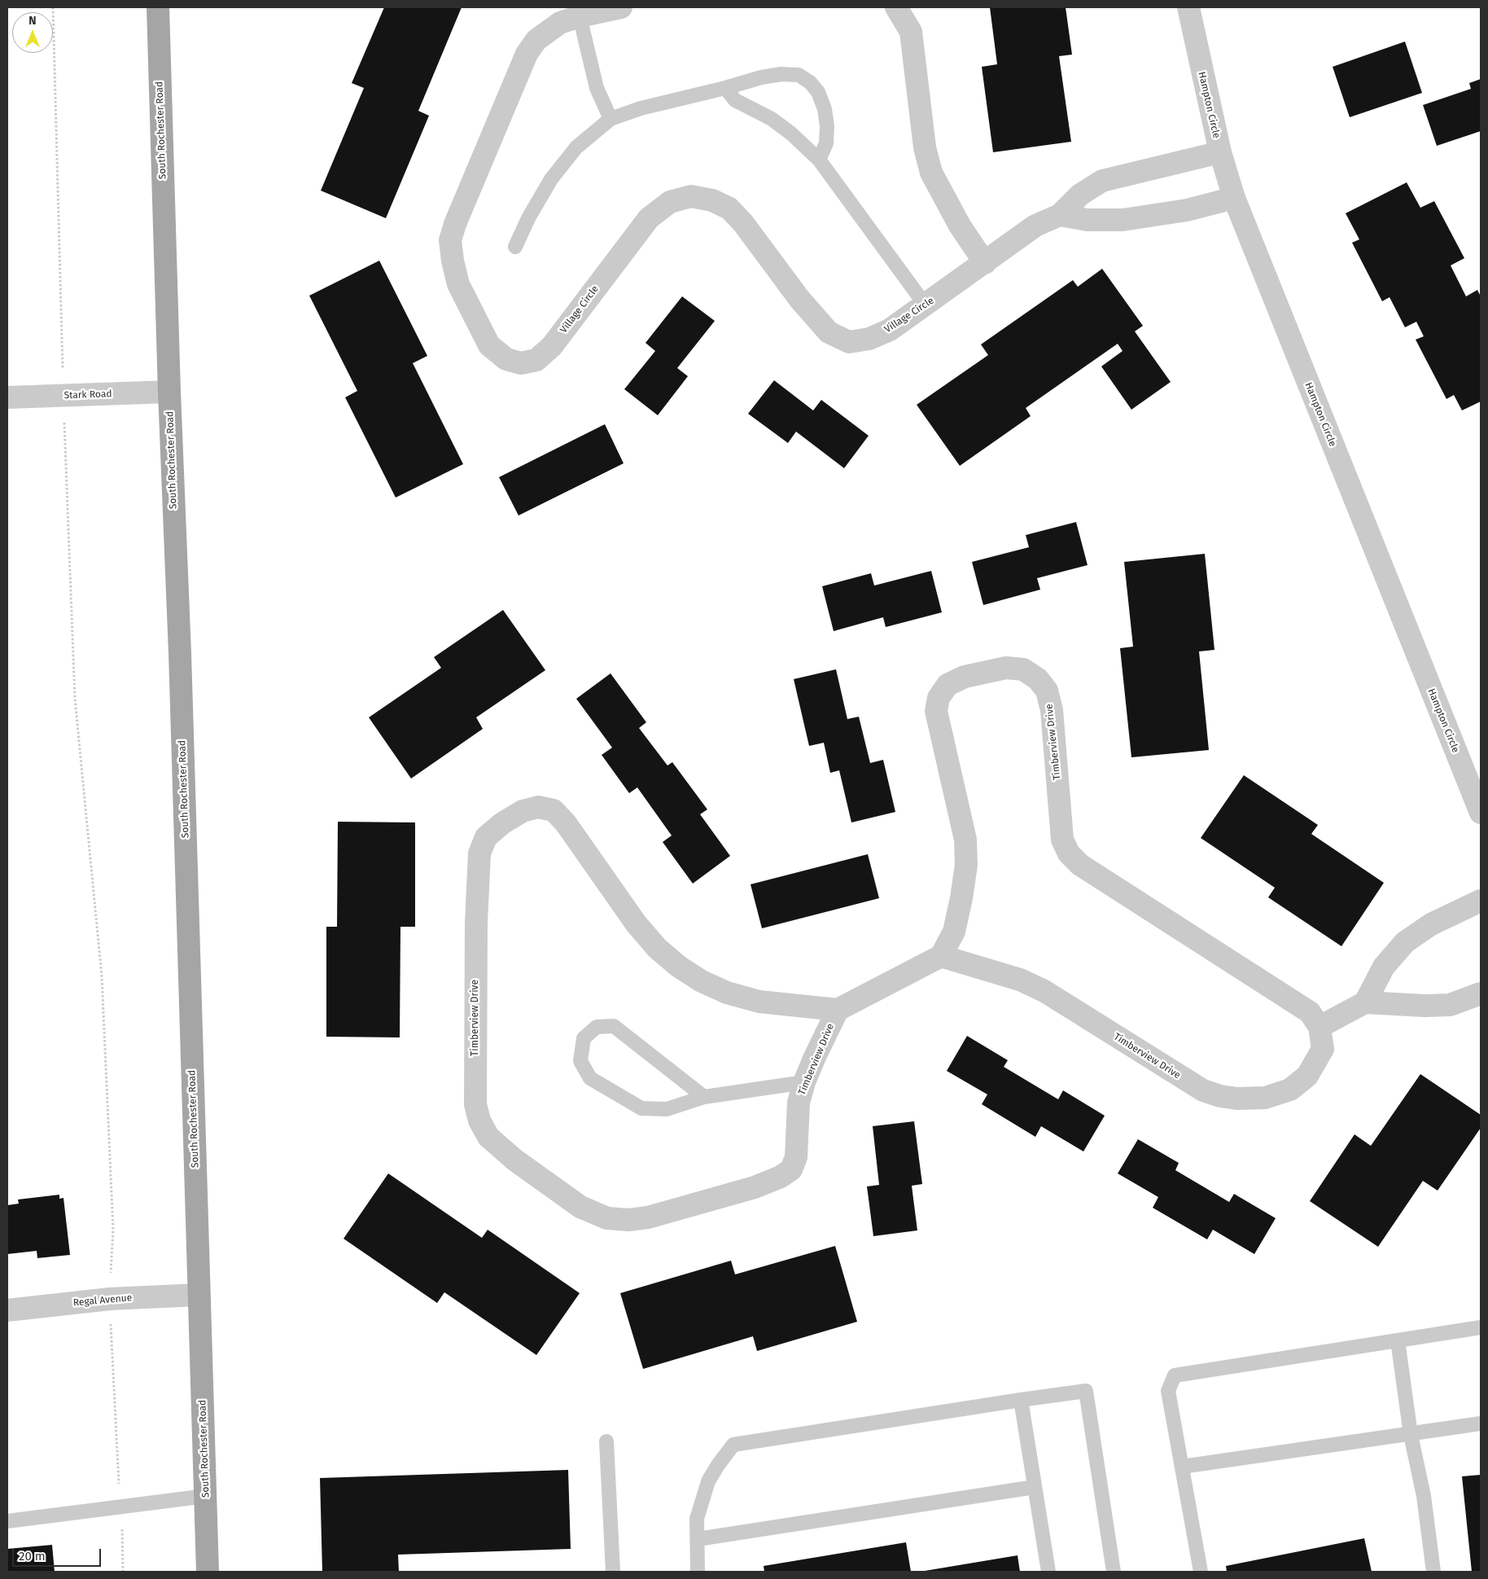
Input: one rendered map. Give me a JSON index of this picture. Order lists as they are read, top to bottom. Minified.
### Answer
{"streets":{"main road":["South Rochester Road"],"street":["Hampton Circle","Village Circle","Stark Road","Timberview Drive","Regal Avenue"]},"crossings":[["Hampton Circle","Village Circle"],["South Rochester Road","Stark Road"],["South Rochester Road","Regal Avenue"]],"scale_bar":"20 m","north":"top"}
